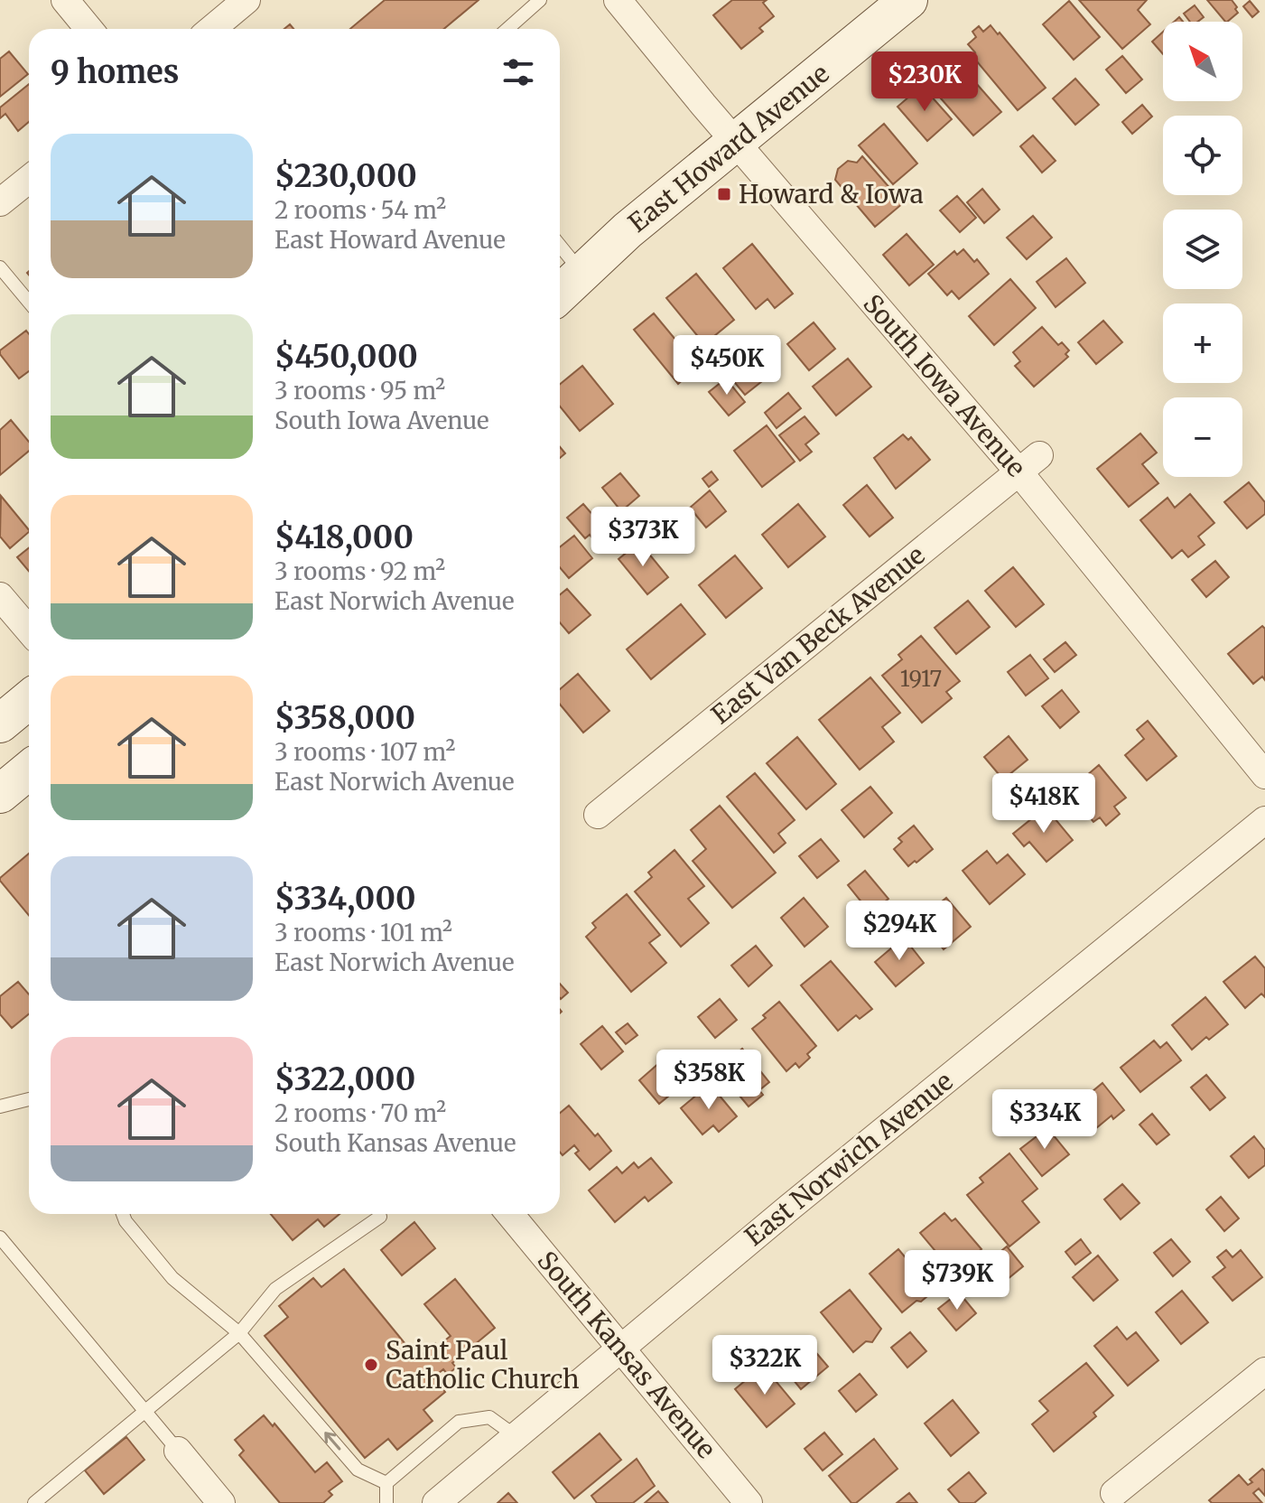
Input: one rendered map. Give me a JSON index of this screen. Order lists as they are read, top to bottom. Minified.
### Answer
{"streets":{"main road":["East Howard Avenue"],"street":["South Iowa Avenue","East Van Beck Avenue","East Norwich Avenue","South Kansas Avenue"]},"crossings":[["East Howard Avenue","South Iowa Avenue"],["South Iowa Avenue","East Van Beck Avenue"],["East Norwich Avenue","South Kansas Avenue"]],"places":{"transit":["Howard & Iowa"],"other":["Saint Paul Catholic Church"]},"house_numbers":["1917"],"north":"top left","page":{"map_buttons":["+","−"],"heading":"9 homes","price":["$230K","$450K","$373K","$418K","$294K","$358K","$334K","$739K","$322K"],"list":[{"name":"$230,000","note":"2 rooms · 54 m² · East Howard Avenue"},{"name":"$450,000","note":"3 rooms · 95 m² · South Iowa Avenue"},{"name":"$418,000","note":"3 rooms · 92 m² · East Norwich Avenue"},{"name":"$358,000","note":"3 rooms · 107 m² · East Norwich Avenue"},{"name":"$334,000","note":"3 rooms · 101 m² · East Norwich Avenue"},{"name":"$322,000","note":"2 rooms · 70 m² · South Kansas Avenue"}]}}
